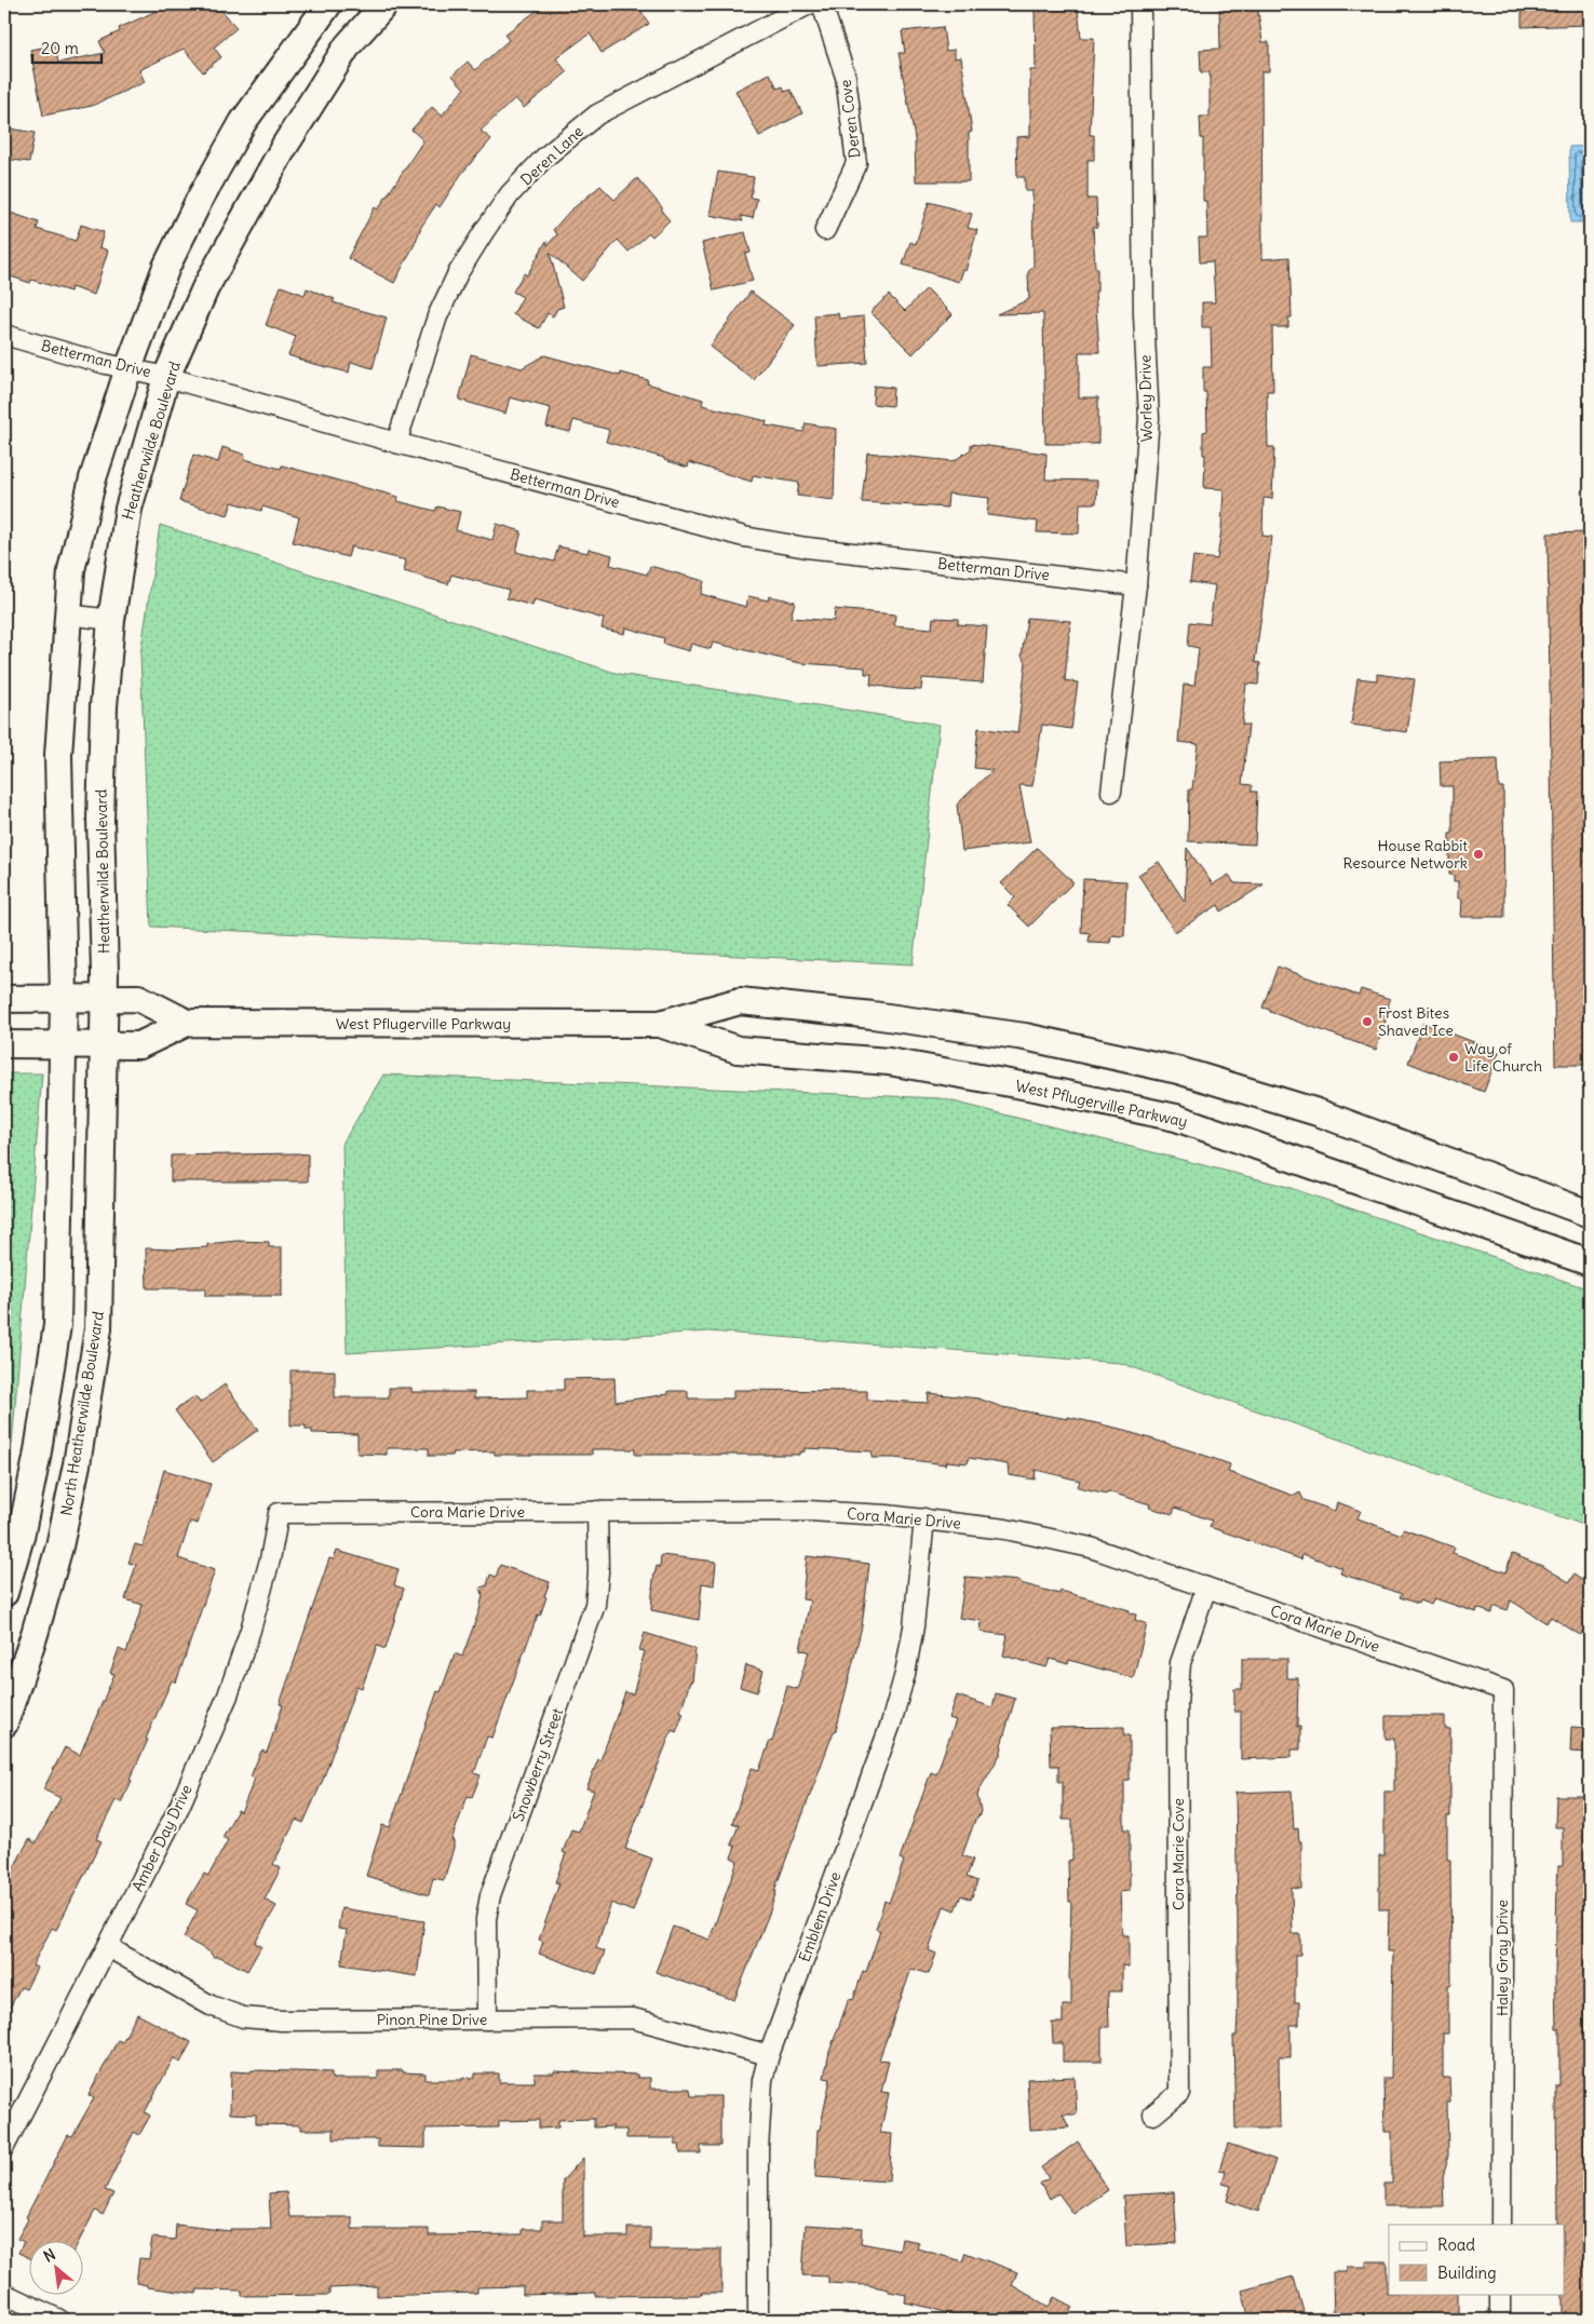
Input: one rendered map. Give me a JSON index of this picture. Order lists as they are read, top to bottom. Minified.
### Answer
{"streets":{"main road":["Heatherwilde Boulevard","West Pflugerville Parkway","North Heatherwilde Boulevard"],"street":["Deren Cove","Deren Lane","Betterman Drive","Worley Drive","Cora Marie Drive","Snowberry Street","Amber Day Drive","Cora Marie Cove","Emblem Drive","Haley Gray Drive","Pinon Pine Drive"]},"crossings":[["Deren Lane","Betterman Drive"],["Betterman Drive","Worley Drive"],["Betterman Drive","Heatherwilde Boulevard"],["Heatherwilde Boulevard","West Pflugerville Parkway"],["Heatherwilde Boulevard","North Heatherwilde Boulevard"],["West Pflugerville Parkway","North Heatherwilde Boulevard"],["Cora Marie Drive","Snowberry Street"],["Cora Marie Drive","Amber Day Drive"],["Cora Marie Drive","Cora Marie Cove"],["Cora Marie Drive","Emblem Drive"],["Cora Marie Drive","Haley Gray Drive"],["Snowberry Street","Pinon Pine Drive"],["Amber Day Drive","Pinon Pine Drive"],["Emblem Drive","Pinon Pine Drive"]],"places":["House Rabbit Resource Network","Frost Bites Shaved Ice","Way of Life Church"],"legend":["Road","Building"],"scale_bar":"20 m","north":"top left"}
